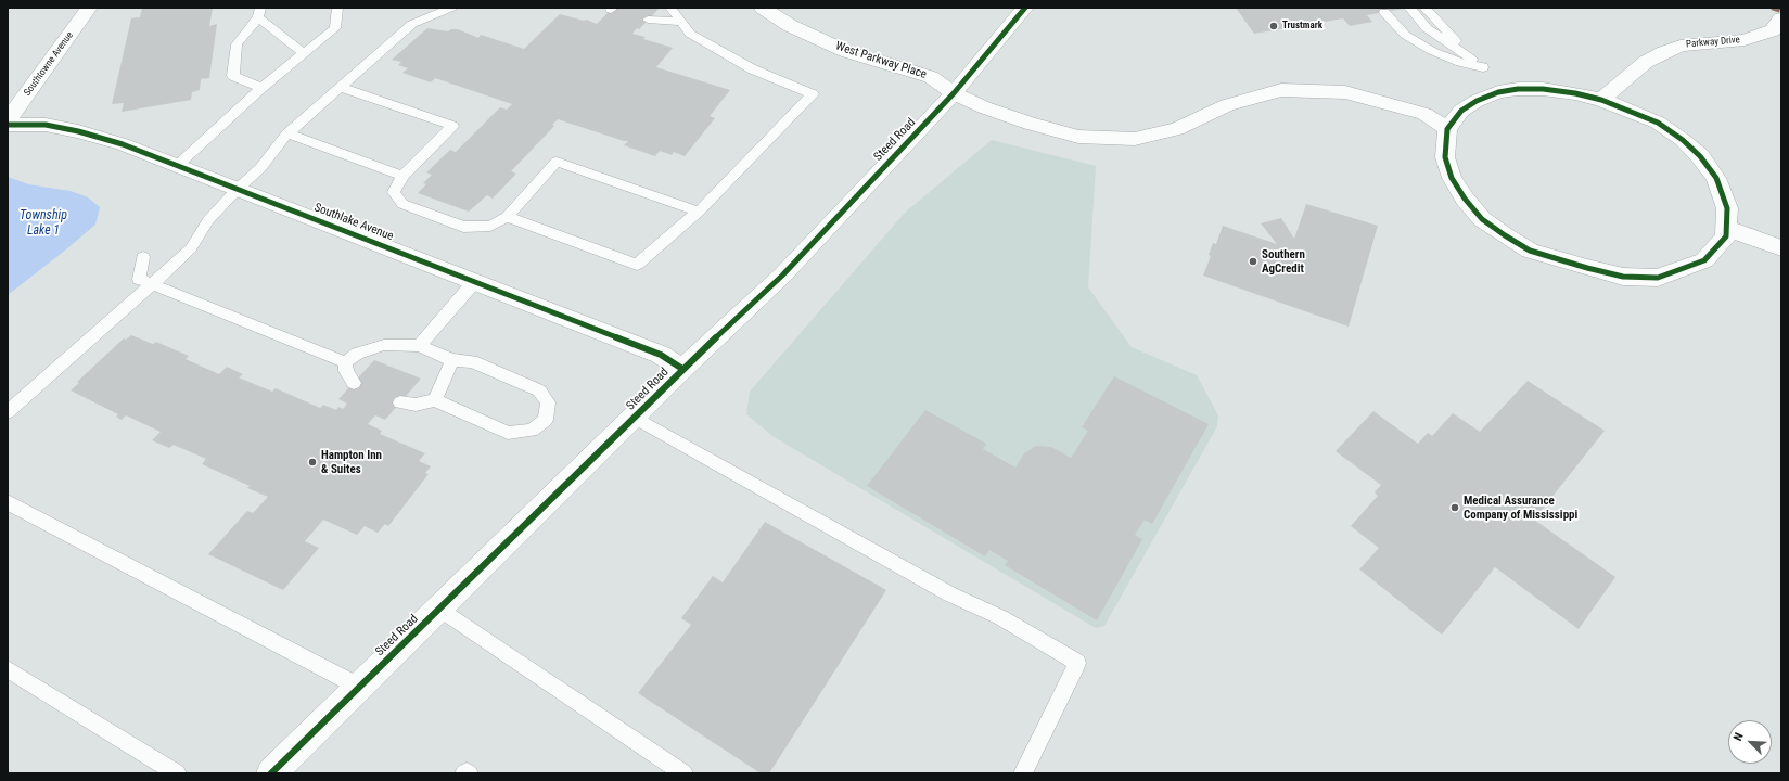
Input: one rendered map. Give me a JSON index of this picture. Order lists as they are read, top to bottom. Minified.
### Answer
{"streets":{"street":["Parkway Drive","West Parkway Place","Southtowne Avenue","Steed Road","Southlake Avenue"]},"crossings":[["West Parkway Place","Steed Road"],["Steed Road","Southlake Avenue"]],"water":["Township Lake 1"],"places":["Trustmark","Southern AgCredit","Hampton Inn & Suites","Medical Assurance Company of Mississippi"],"north":"top left"}
